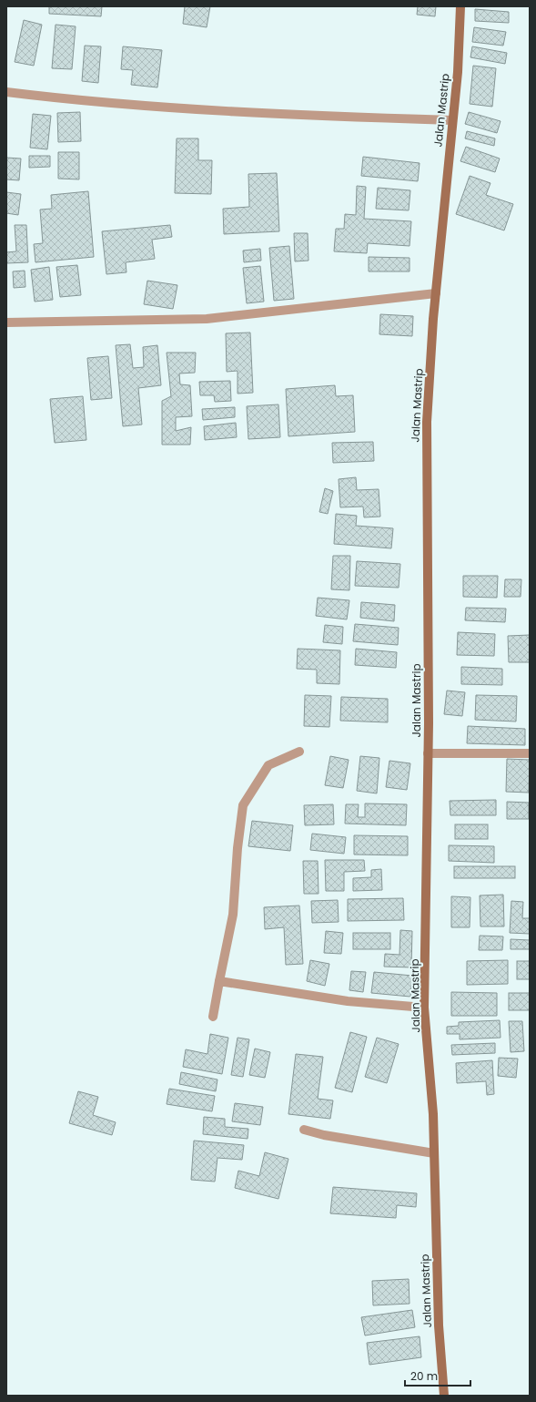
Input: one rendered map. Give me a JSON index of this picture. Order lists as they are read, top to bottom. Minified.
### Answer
{"streets":{"main road":["Jalan Mastrip"]},"scale_bar":"20 m"}
